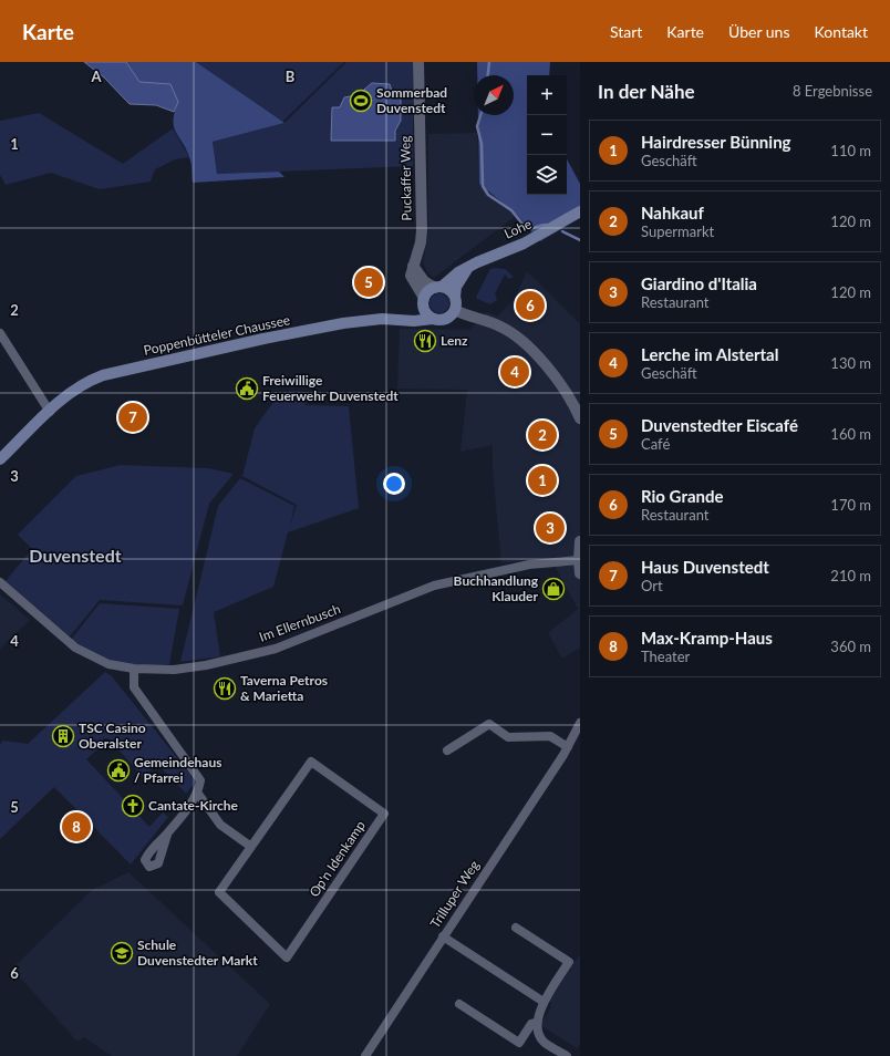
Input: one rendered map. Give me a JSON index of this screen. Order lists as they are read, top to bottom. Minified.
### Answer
{"streets":{"main road":["Lohe","Poppenbütteler Chaussee"],"street":["Puckaffer Weg","Im Ellernbusch","Op'n Idenkamp","Trilluper Weg"]},"crossings":[["Puckaffer Weg","Lohe"],["Puckaffer Weg","Poppenbütteler Chaussee"],["Lohe","Poppenbütteler Chaussee"]],"districts":["Duvenstedt"],"places":{"sports":["Sommerbad Duvenstedt"],"restaurant":["Lenz","Taverna Petros & Marietta"],"public building":["Freiwillige Feuerwehr Duvenstedt","Gemeindehaus / Pfarrei"],"shop":["Buchhandlung Klauder"],"building":["TSC Casino Oberalster"],"church":["Cantate-Kirche"],"school or university":["Schule Duvenstedter Markt"]},"north":"top right","page":{"header":"Karte","nav":["Start","Karte","Über uns","Kontakt"],"heading":["In der Nähe","8 Ergebnisse"],"map_buttons":["+","−"],"list":[{"mark":"1","name":"Hairdresser Bünning","note":"Geschäft","value":"110 m"},{"mark":"2","name":"Nahkauf","note":"Supermarkt","value":"120 m"},{"mark":"3","name":"Giardino d'Italia","note":"Restaurant","value":"120 m"},{"mark":"4","name":"Lerche im Alstertal","note":"Geschäft","value":"130 m"},{"mark":"5","name":"Duvenstedter Eiscafé","note":"Café","value":"160 m"},{"mark":"6","name":"Rio Grande","note":"Restaurant","value":"170 m"},{"mark":"7","name":"Haus Duvenstedt","note":"Ort","value":"210 m"},{"mark":"8","name":"Max-Kramp-Haus","note":"Theater","value":"360 m"}],"pins":["5","6","4","7","2","1","3","8"]},"grid":{"columns":["A","B"],"rows":["1","2","3","4","5","6"]}}
